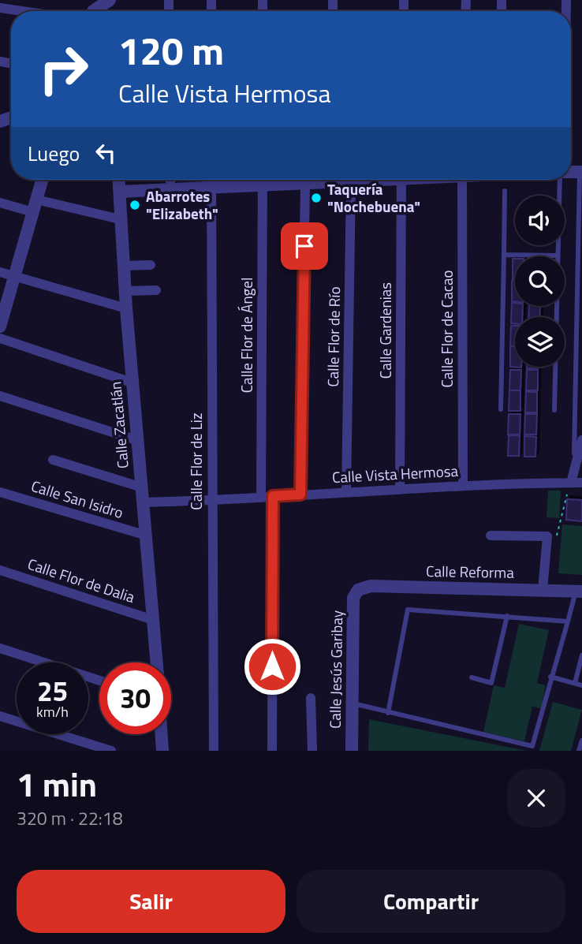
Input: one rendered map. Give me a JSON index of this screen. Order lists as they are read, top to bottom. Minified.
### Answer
{"streets":{"street":["Calle Flor de Cacao","Calle Gardenias","Calle Flor de Ángel","Calle Flor de Río","Calle Zacatlán","Calle Flor de Liz","Calle Vista Hermosa","Calle San Isidro","Calle Reforma","Calle Flor de Dalia","Calle Jesús Garibay"]},"crossings":[["Calle Flor de Cacao","Calle Vista Hermosa"],["Calle Gardenias","Calle Vista Hermosa"],["Calle Flor de Ángel","Calle Vista Hermosa"],["Calle Flor de Río","Calle Vista Hermosa"],["Calle Zacatlán","Calle Vista Hermosa"],["Calle Zacatlán","Calle San Isidro"],["Calle Zacatlán","Calle Flor de Dalia"],["Calle Flor de Liz","Calle Vista Hermosa"],["Calle Reforma","Calle Jesús Garibay"]],"places":["Taquería \"Nochebuena\"","Abarrotes \"Elizabeth\""],"page":{"turn":["120 m","Calle Vista Hermosa"],"then":"Luego","speed":"25 km/h","limit":"30","heading":["1 min","320 m · 22:18"],"buttons":["Salir","Compartir"]}}
